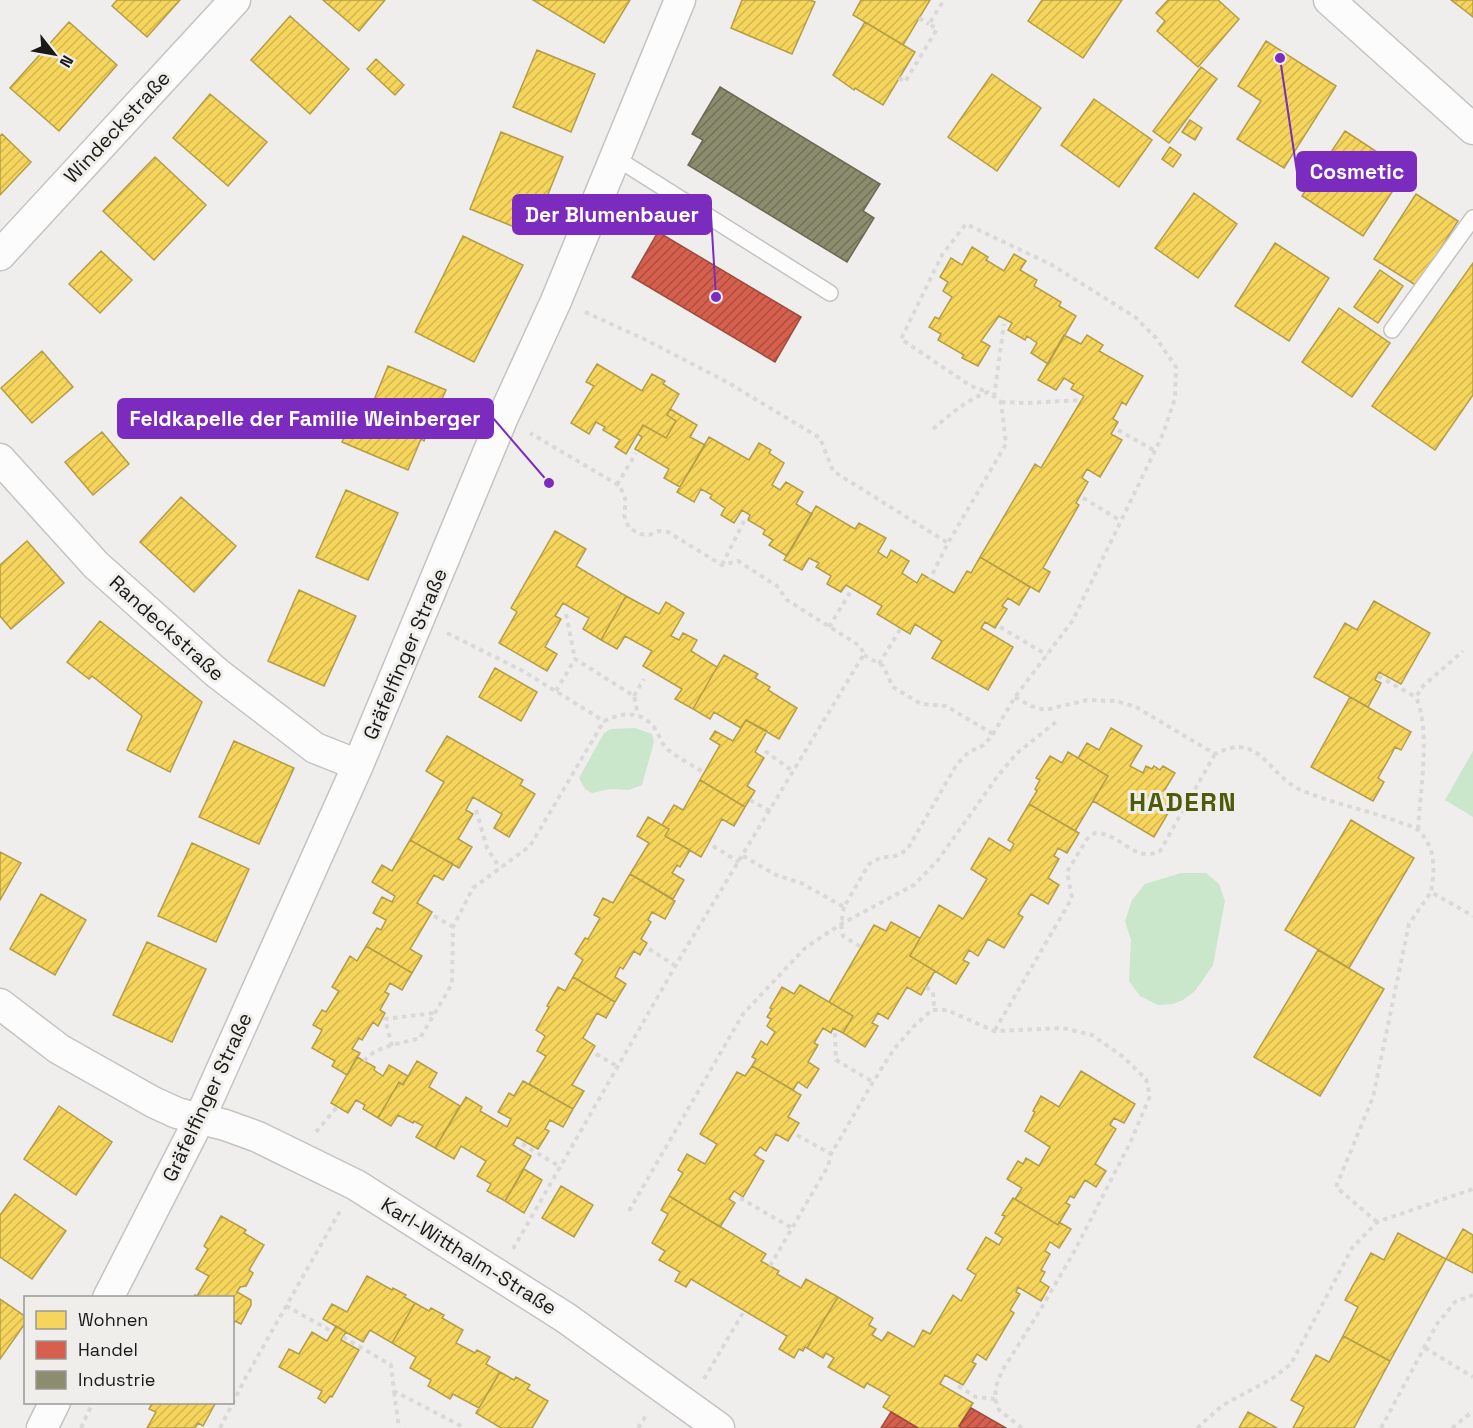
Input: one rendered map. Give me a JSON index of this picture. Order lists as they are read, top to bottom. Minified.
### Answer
{"streets":{"street":["Windeckstraße","Randeckstraße","Gräfelfinger Straße","Karl-Witthalm-Straße"]},"crossings":[["Randeckstraße","Gräfelfinger Straße"],["Gräfelfinger Straße","Karl-Witthalm-Straße"]],"districts":["HADERN"],"places":["Cosmetic","Der Blumenbauer","Feldkapelle der Familie Weinberger"],"legend":["Wohnen","Handel","Industrie"],"north":"bottom right"}
